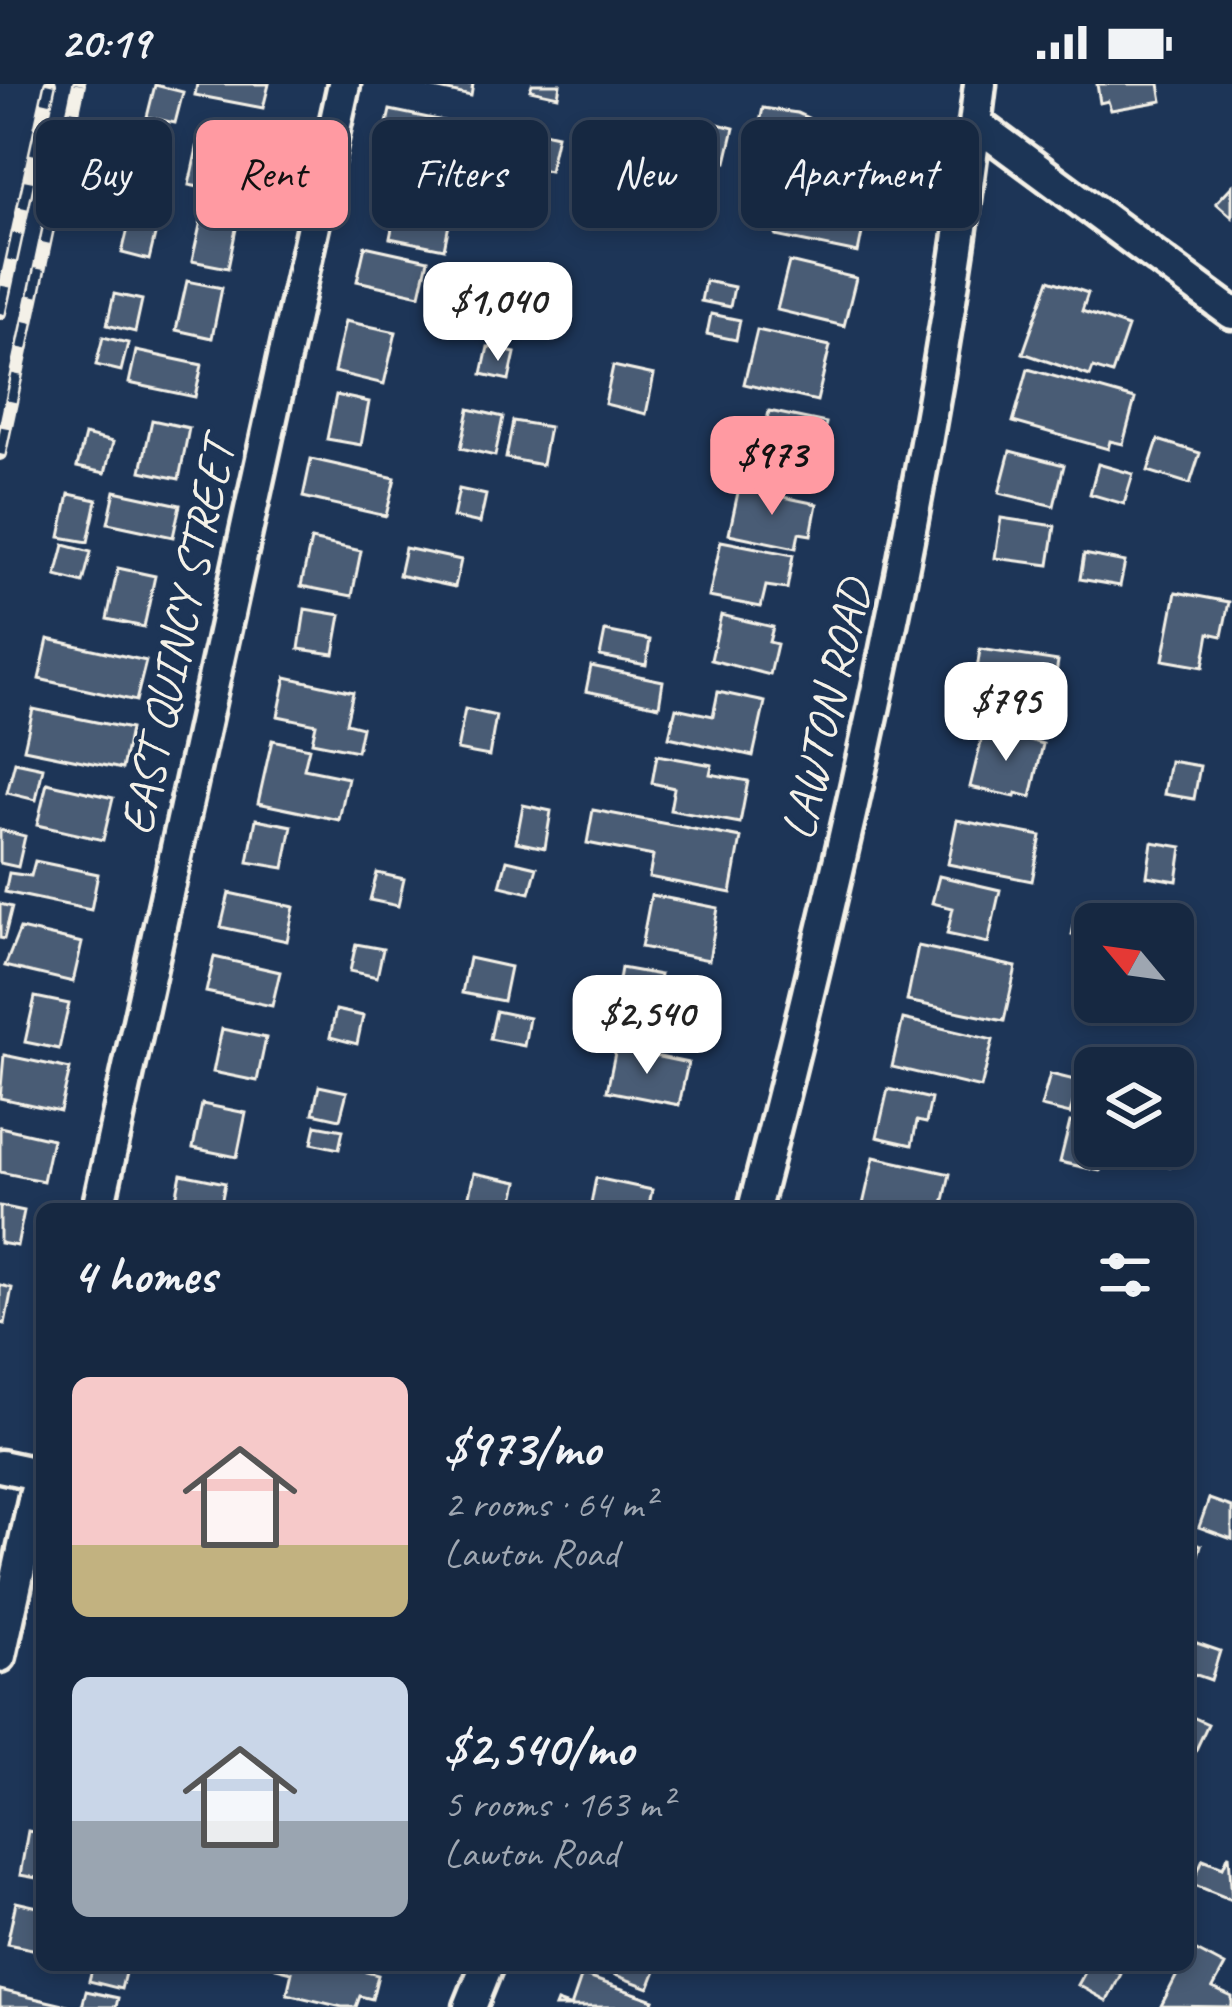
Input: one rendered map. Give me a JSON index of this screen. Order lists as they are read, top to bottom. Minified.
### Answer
{"streets":{"street":["EAST QUINCY STREET","LAWTON ROAD"]},"north":"top left","page":{"status":"20:19","chip":["Buy","Rent","Filters","New","Apartment"],"price":["$1,040","$973","$795","$2,540"],"heading":"4 homes","list":[{"name":"$973/mo","note":"2 rooms · 64 m² · Lawton Road"},{"name":"$2,540/mo","note":"5 rooms · 163 m² · Lawton Road"}]}}
